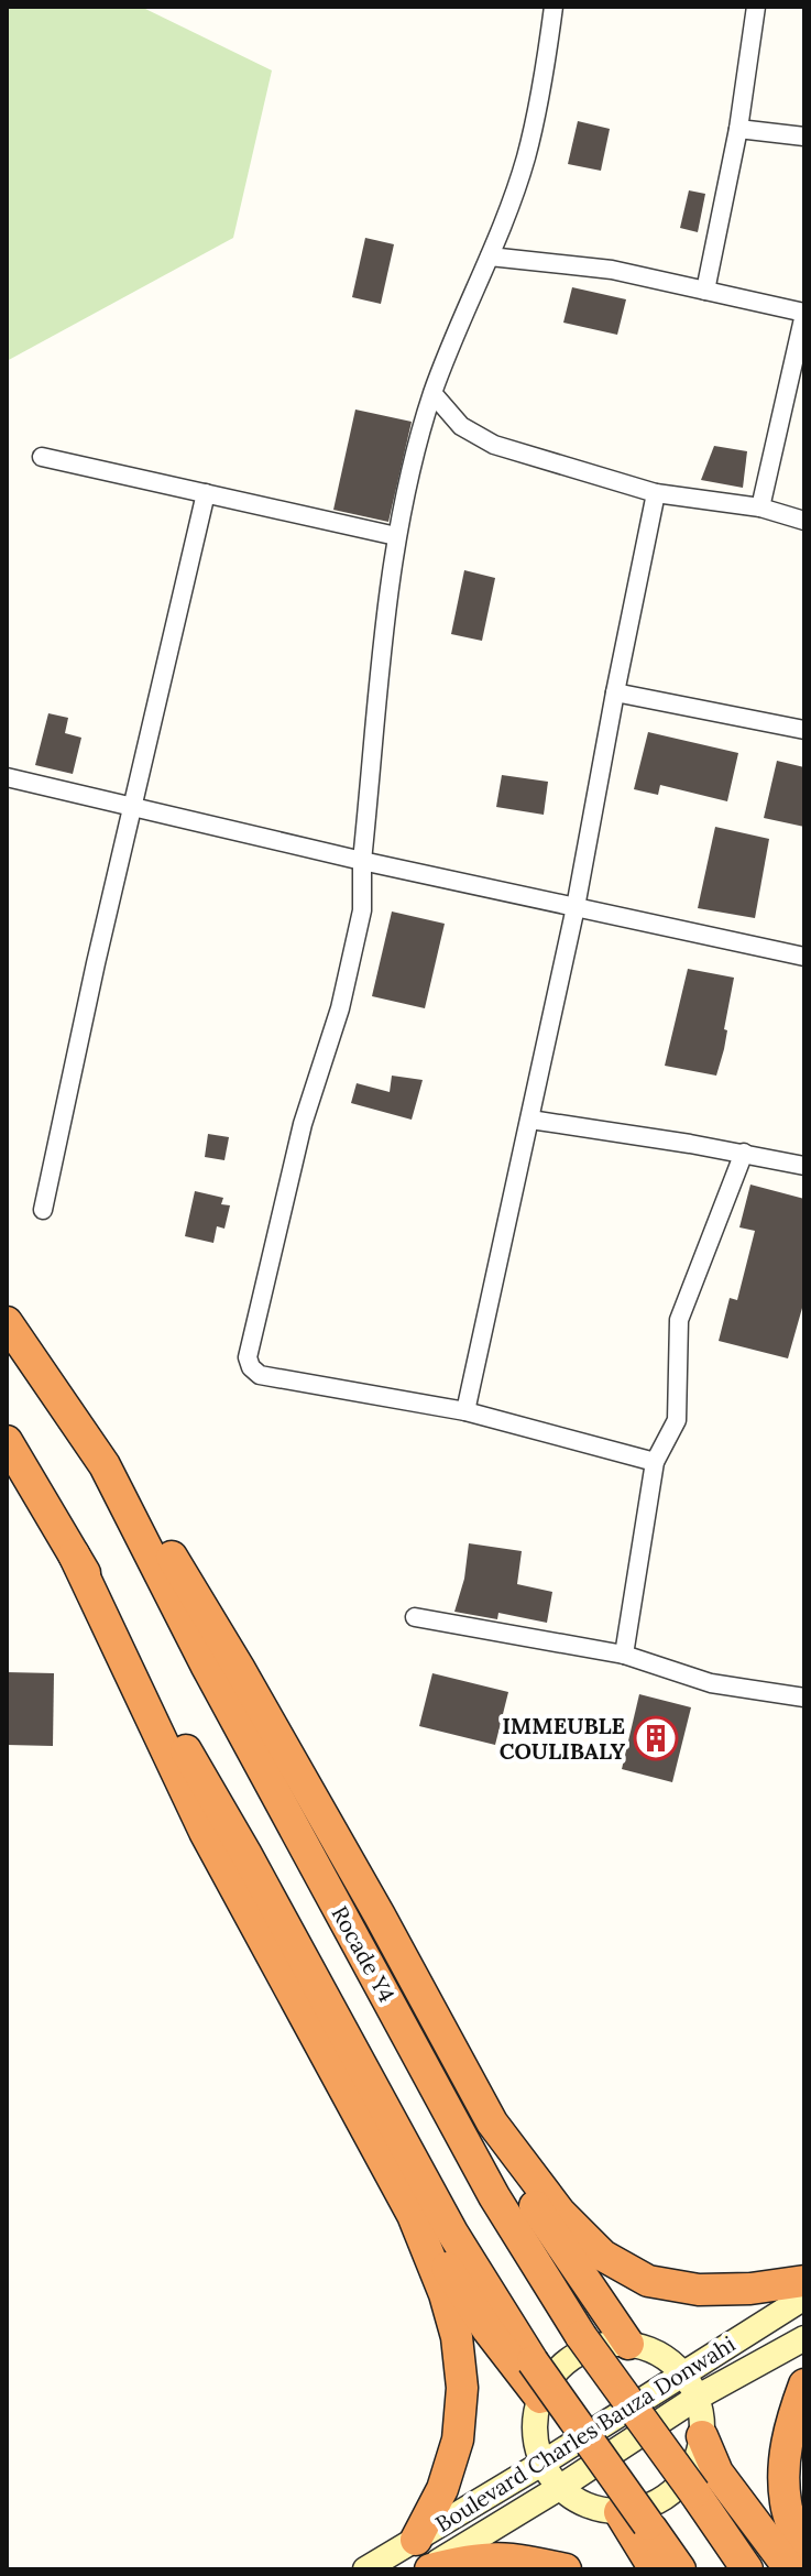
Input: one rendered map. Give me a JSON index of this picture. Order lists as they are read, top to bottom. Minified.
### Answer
{"streets":{"highway":["Rocade Y4"],"main road":["Boulevard Charles Bauza Donwahi"]},"places":{"building":["IMMEUBLE COULIBALY"]}}
